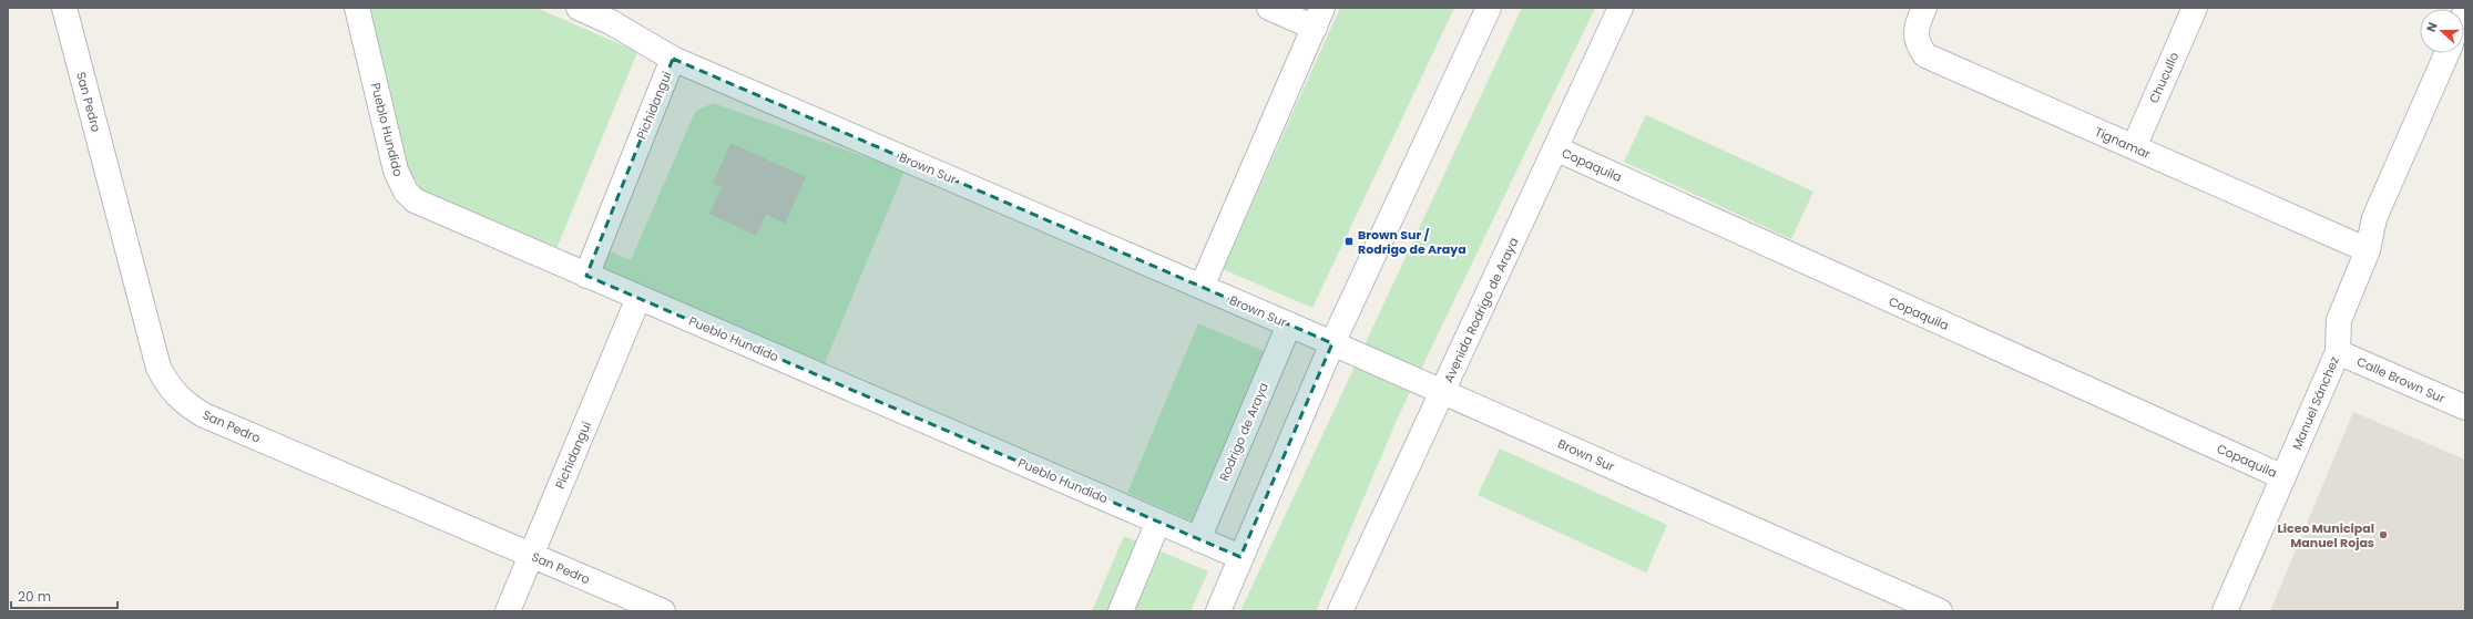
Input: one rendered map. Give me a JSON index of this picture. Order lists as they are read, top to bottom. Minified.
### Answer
{"streets":{"street":["Chucullo","San Pedro","Pichidangui","Pueblo Hundido","Tignamar","Copaquila","Brown Sur","Avenida Rodrigo de Araya","Calle Brown Sur","Manuel Sánchez","Rodrigo de Araya"]},"crossings":[["Chucullo","Tignamar"],["San Pedro","Pichidangui"],["Pichidangui","Pueblo Hundido"],["Pichidangui","Brown Sur"],["Pueblo Hundido","Rodrigo de Araya"],["Tignamar","Manuel Sánchez"],["Copaquila","Avenida Rodrigo de Araya"],["Copaquila","Manuel Sánchez"],["Brown Sur","Avenida Rodrigo de Araya"],["Brown Sur","Rodrigo de Araya"],["Calle Brown Sur","Manuel Sánchez"]],"places":{"transit":["Brown Sur / Rodrigo de Araya"],"other":["Liceo Municipal Manuel Rojas"]},"scale_bar":"20 m","north":"left"}
